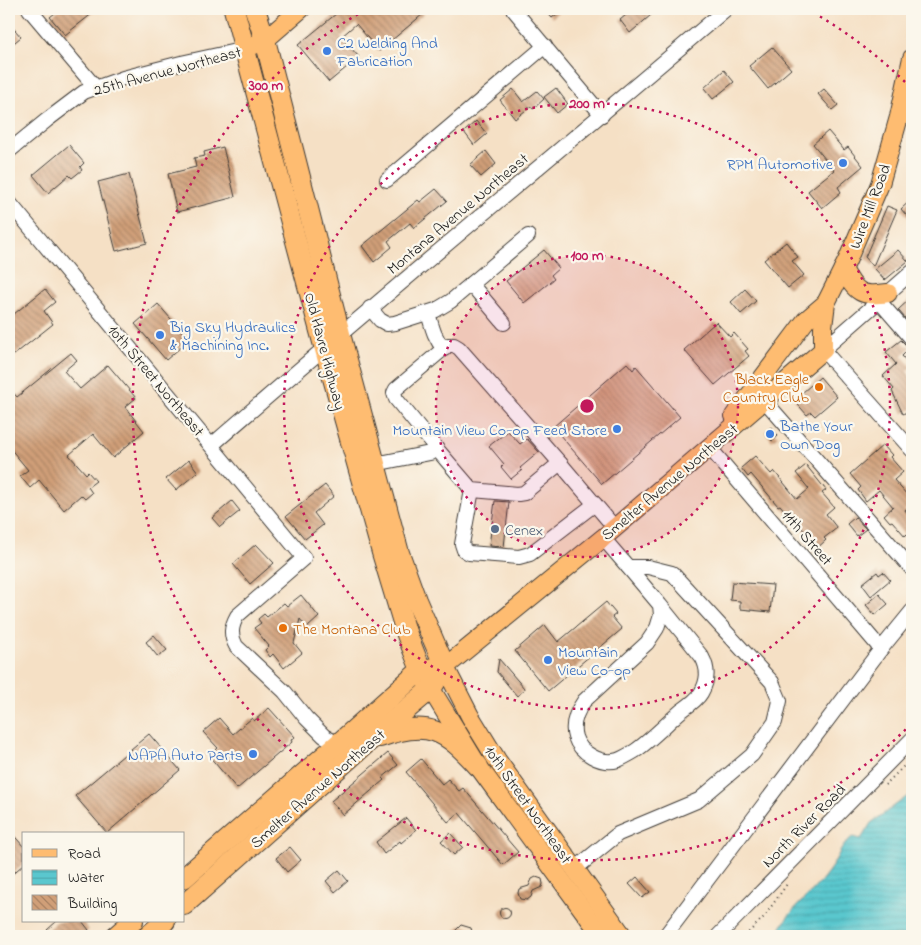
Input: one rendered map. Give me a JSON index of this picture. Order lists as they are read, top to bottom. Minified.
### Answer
{"streets":{"highway":["Old Havre Highway","Smelter Avenue Northeast"],"main road":["25th Avenue Northeast","Wire Mill Road","10th Street Northeast"],"street":["Montana Avenue Northeast","11th Street","North River Road"]},"crossings":[["25th Avenue Northeast","Old Havre Highway"],["Wire Mill Road","Smelter Avenue Northeast"],["Montana Avenue Northeast","Old Havre Highway"],["Montana Avenue Northeast","10th Street Northeast"],["Old Havre Highway","10th Street Northeast"],["Old Havre Highway","Smelter Avenue Northeast"],["10th Street Northeast","Smelter Avenue Northeast"],["Smelter Avenue Northeast","11th Street"]],"places":["C2 Welding And Fabrication","RPM Automotive","Big Sky Hydraulics & Machining Inc.","Black Eagle Country Club","Mountain View Co-op Feed Store","Bathe Your Own Dog","Cenex","The Montana Club","Mountain View Co-op","NAPA Auto Parts"],"legend":["Road","Water","Building"],"rings":["300 m","200 m","100 m"]}
